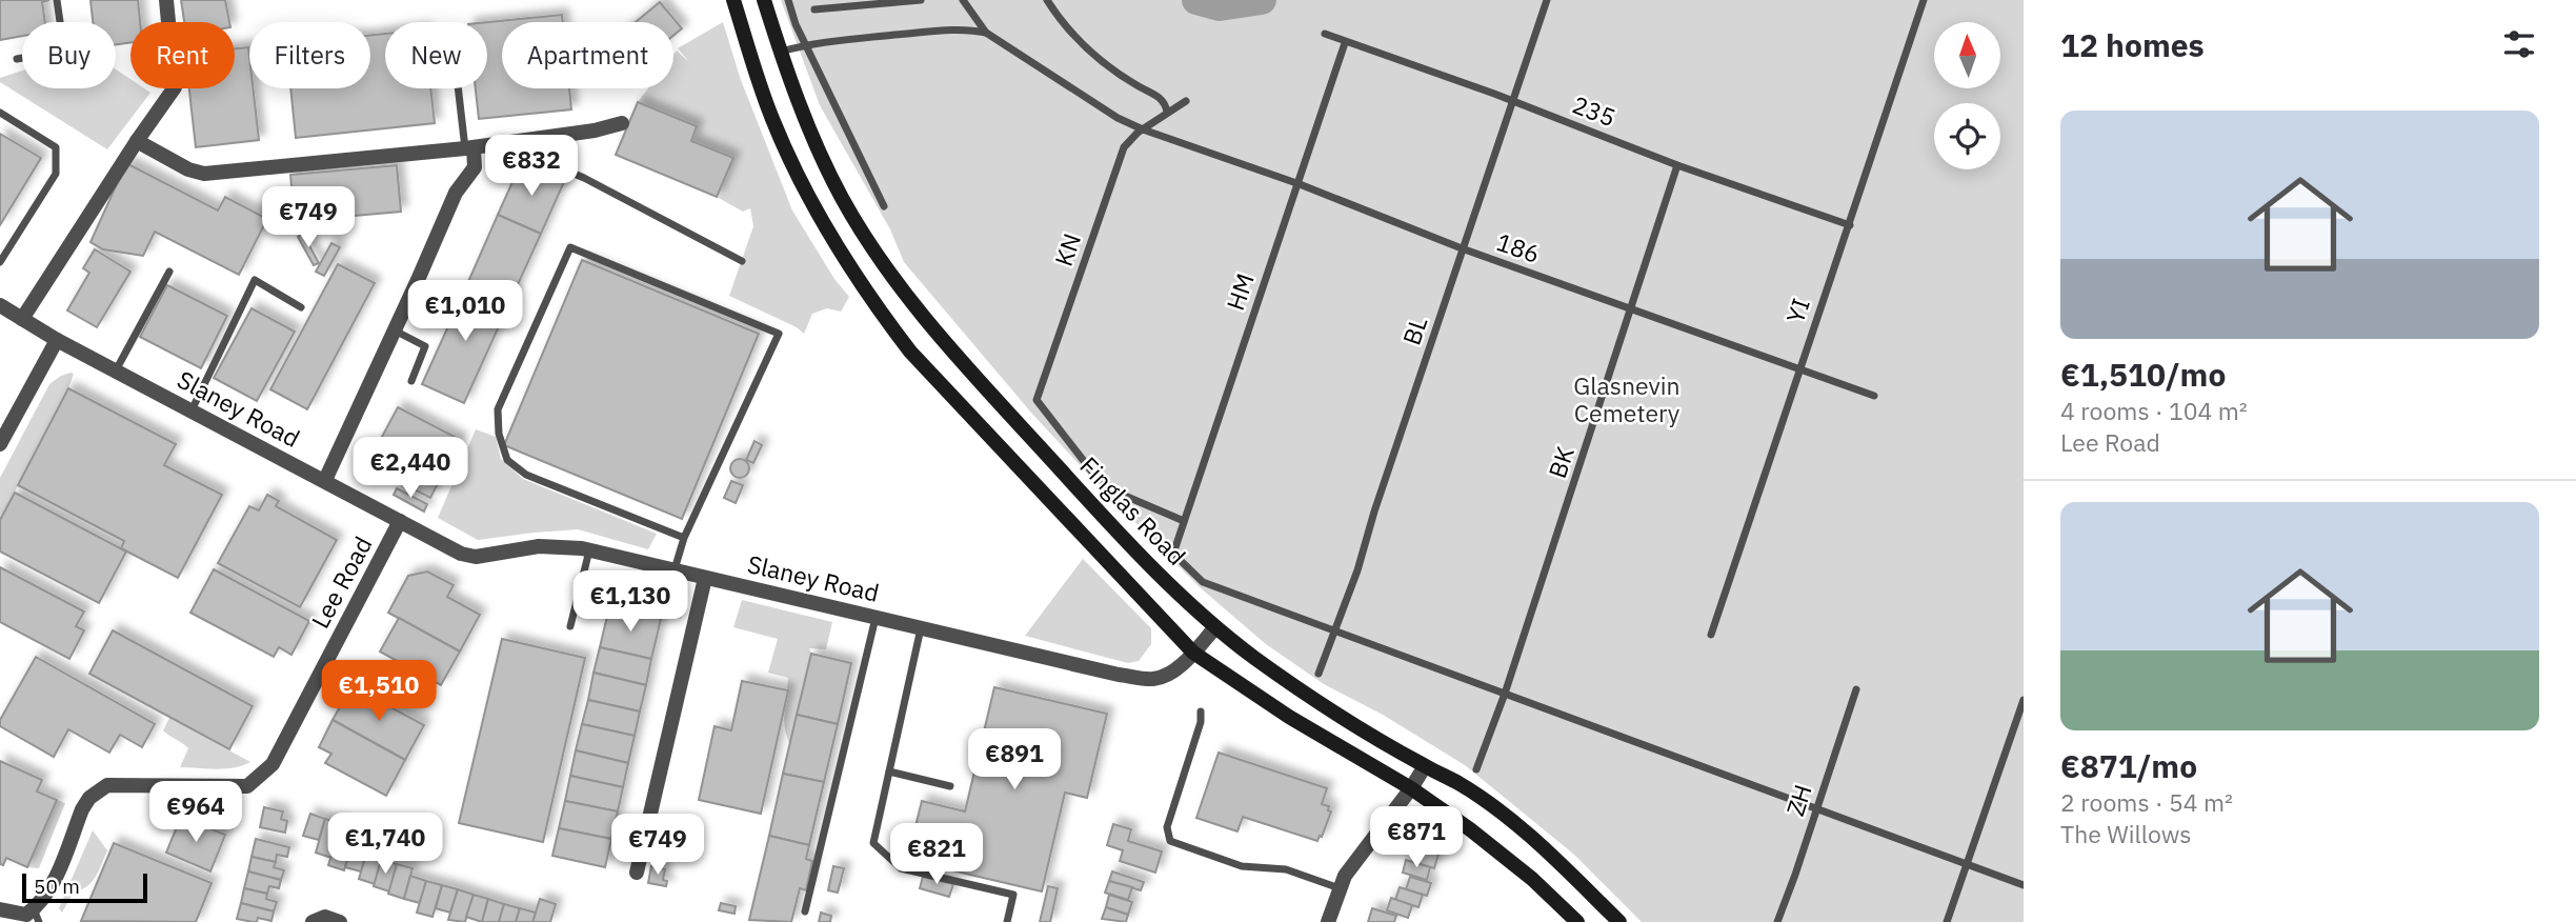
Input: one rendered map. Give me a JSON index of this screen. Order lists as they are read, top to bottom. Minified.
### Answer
{"streets":{"main road":["Finglas Road"],"street":["Slaney Road","Lee Road"],"lane":["235","186","KN","HM","YI","BL","BK","ZH"]},"crossings":[["235","HM"],["235","YI"],["235","BL"],["235","BK"],["186","KN"],["186","HM"],["186","YI"],["186","BL"],["186","BK"],["KN","HM"],["HM","BL"],["Slaney Road","Finglas Road"],["Slaney Road","Lee Road"]],"parks":["Glasnevin Cemetery"],"scale_bar":"50 m","north":"top","page":{"heading":"12 homes","chip":["Buy","Rent","Filters","New","Apartment"],"list":[{"name":"€1,510/mo","note":"4 rooms · 104 m² · Lee Road"},{"name":"€871/mo","note":"2 rooms · 54 m² · The Willows"}],"price":["€832","€749","€1,010","€2,440","€1,130","€1,510","€891","€964","€871","€1,740","€749","€821"],"scale":"50 m"}}
